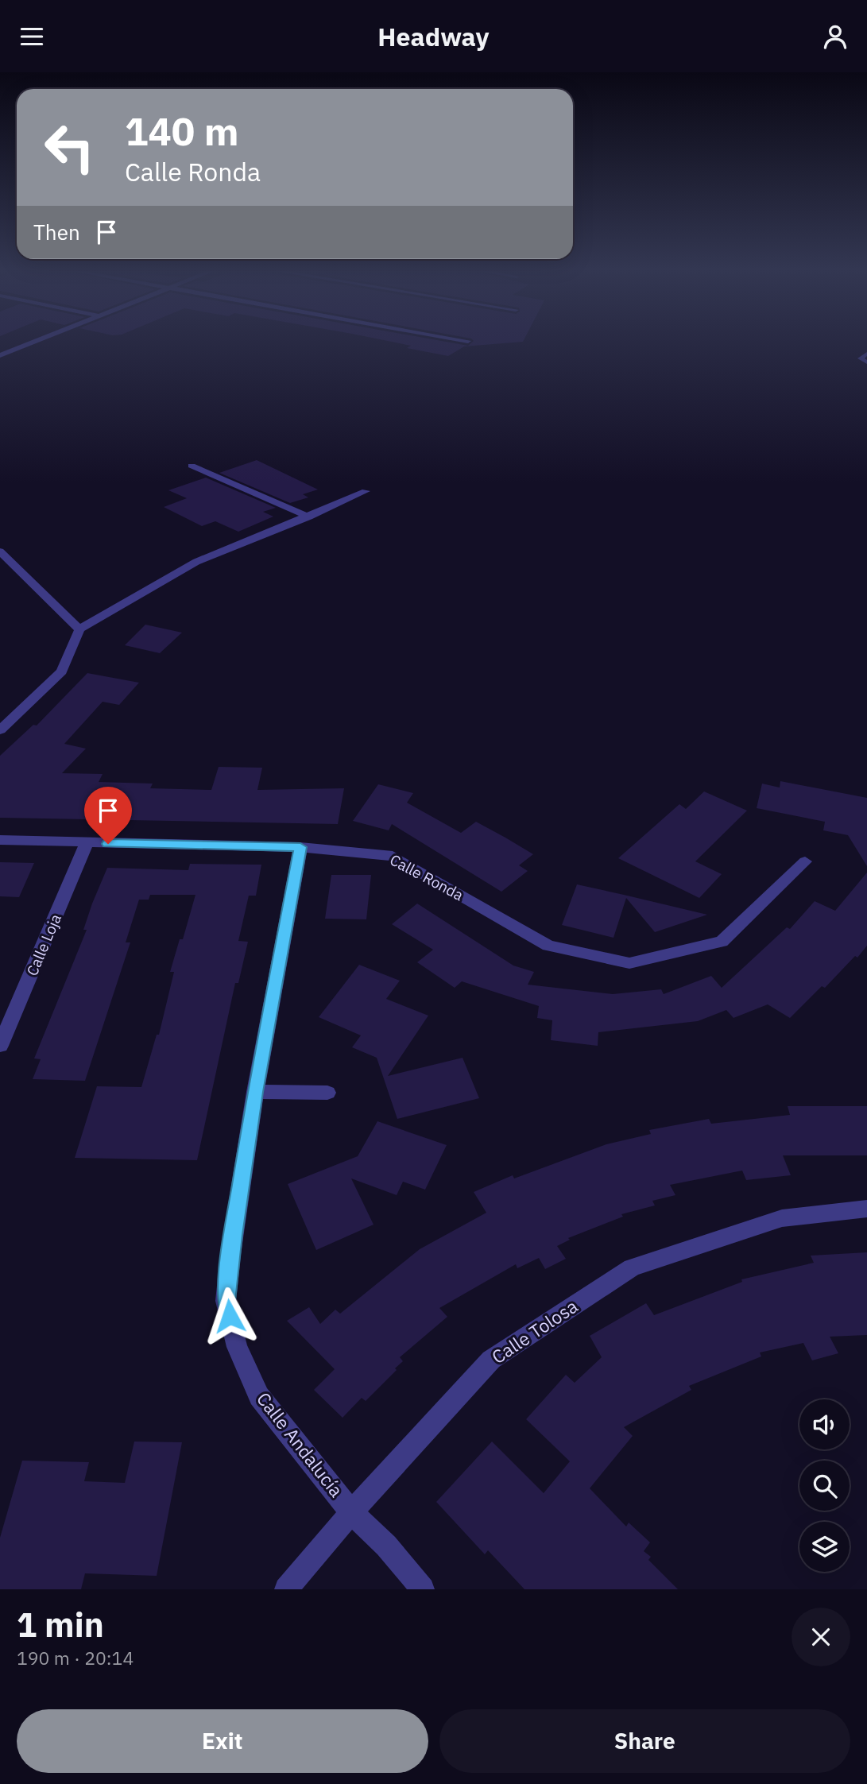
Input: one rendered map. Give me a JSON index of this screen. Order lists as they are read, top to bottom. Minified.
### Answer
{"streets":{"street":["Calle Ronda","Calle Loja","Calle Tolosa","Calle Andalucía"]},"crossings":[["Calle Ronda","Calle Loja"],["Calle Ronda","Calle Andalucía"],["Calle Tolosa","Calle Andalucía"]],"page":{"header":"Headway","turn":["140 m","Calle Ronda"],"then":"Then","heading":["1 min","190 m · 20:14"],"buttons":["Exit","Share"]}}
